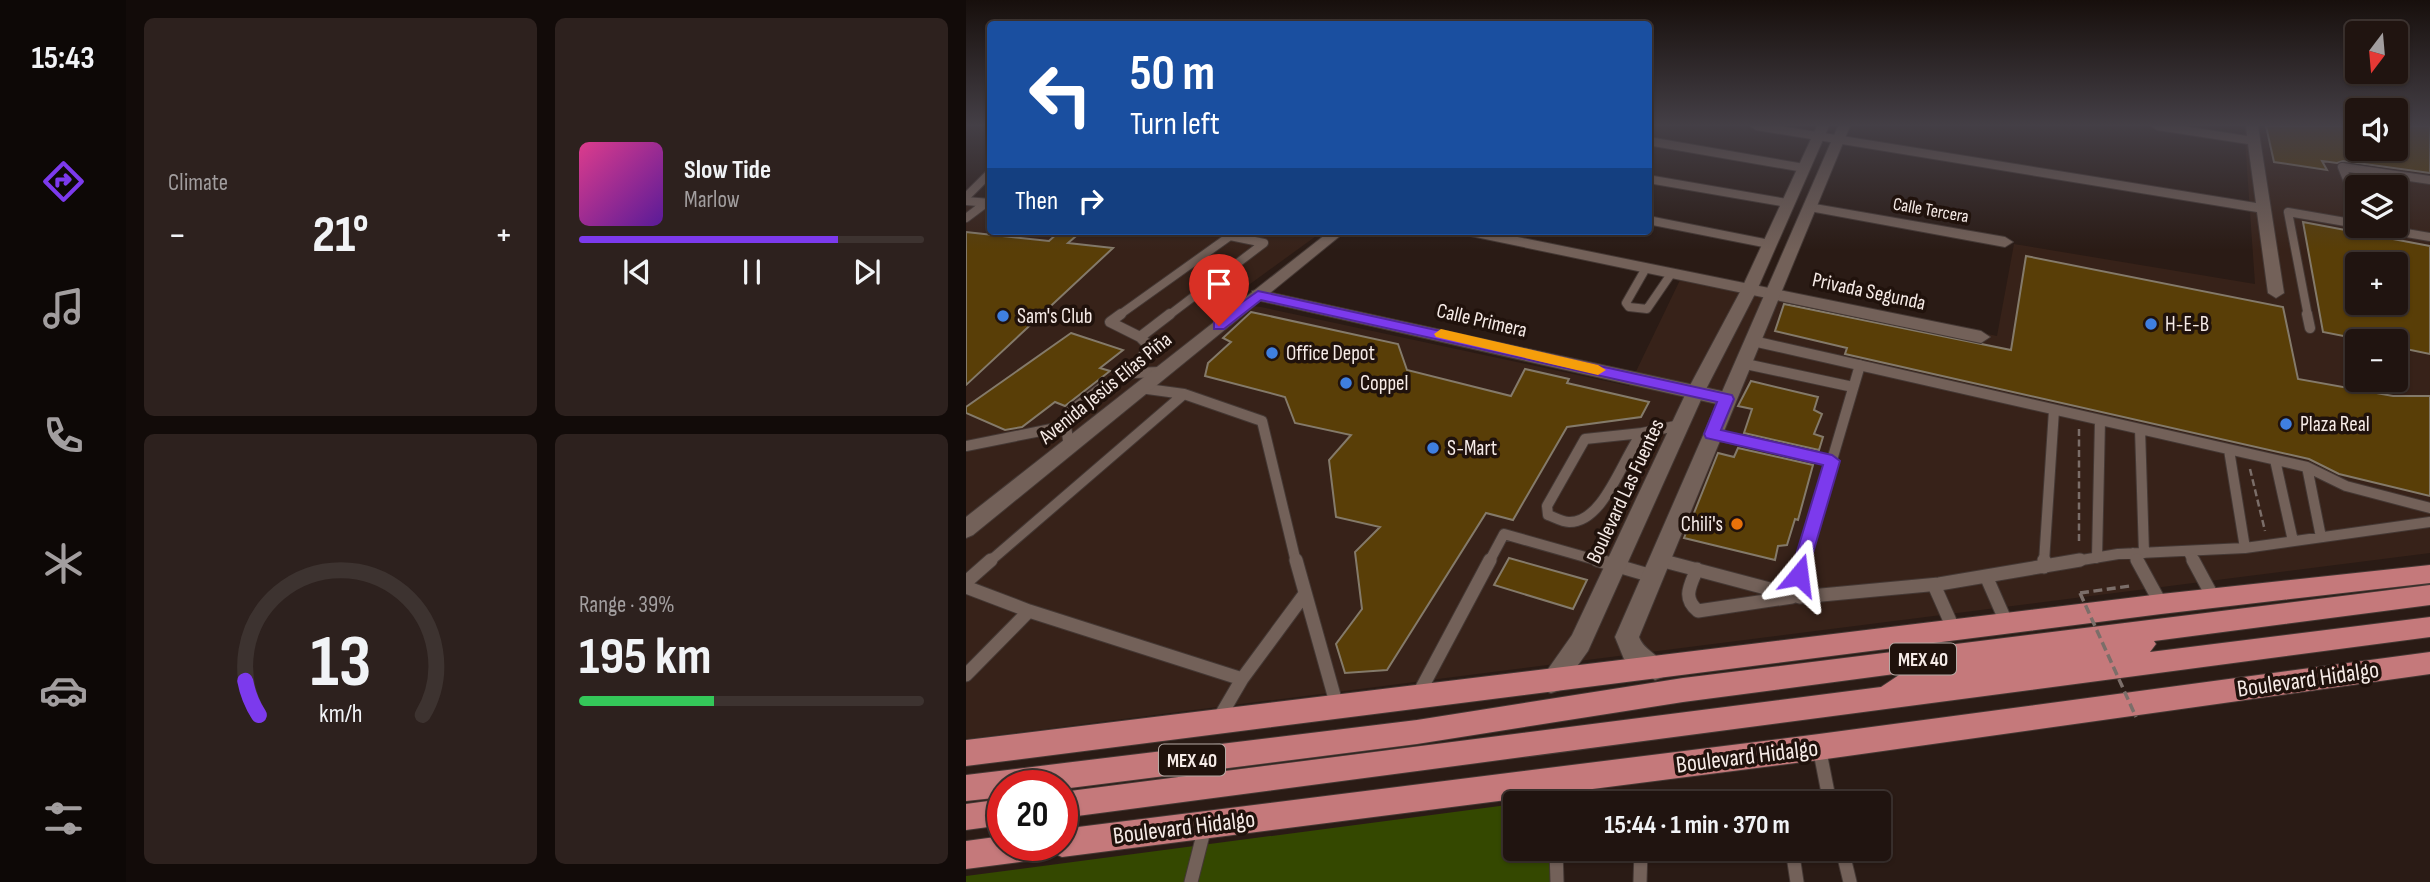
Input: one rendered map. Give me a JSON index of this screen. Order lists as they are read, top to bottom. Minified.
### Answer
{"streets":{"main road":["MEX 40","Boulevard Hidalgo"],"street":["Calle Tercera","Privada Segunda","Calle Primera","Avenida Jesús Elías Piña","Boulevard Las Fuentes"]},"crossings":[["Privada Segunda","Boulevard Las Fuentes"],["Calle Primera","Avenida Jesús Elías Piña"],["Calle Primera","Boulevard Las Fuentes"]],"places":["Sam's Club","H-E-B","Office Depot","Coppel","Plaza Real","S-Mart","Chili's"],"north":"bottom","page":{"tabs":"15:43","tile":["Climate",["Range · 39%","195 km"]],"map_buttons":["+","−"],"turn":["50 m","Turn left"],"song":["Slow Tide","Marlow"],"then":"Then","heat":["−","21°","+"],"limit":"20","trip":"15:44 · 1 min · 370 m","gauge":["13","km/h"]}}
